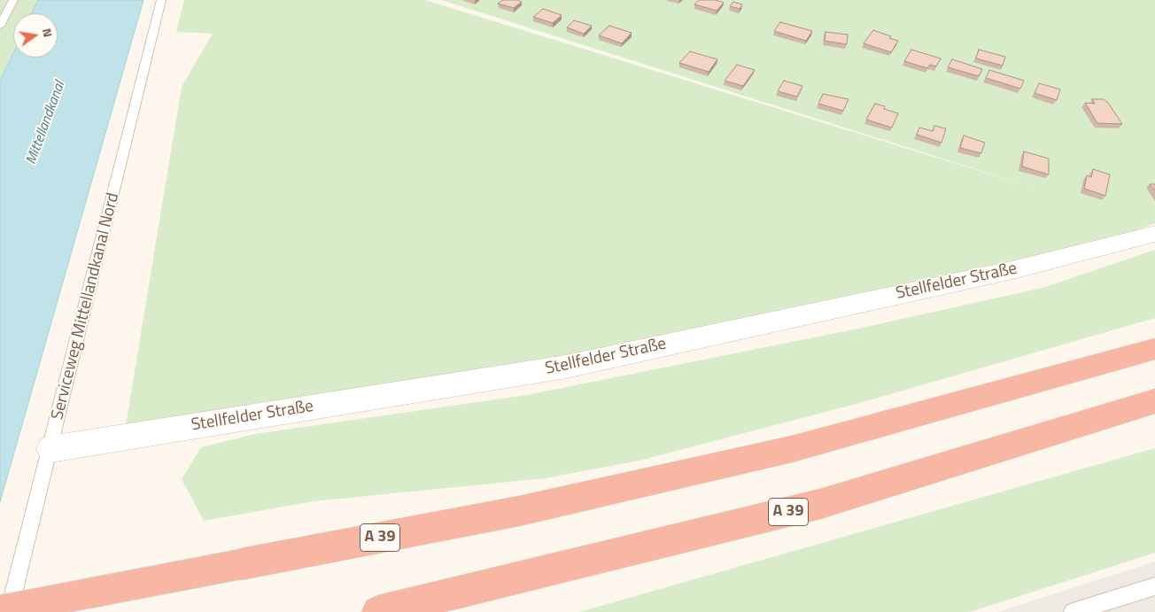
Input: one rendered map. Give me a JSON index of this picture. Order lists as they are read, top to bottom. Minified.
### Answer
{"streets":{"highway":["A 39"],"street":["Stellfelder Straße"],"lane":["Serviceweg Mittellandkanal Nord"]},"crossings":[["Stellfelder Straße","Serviceweg Mittellandkanal Nord"]],"water":["Mittellandkanal"],"north":"right"}
